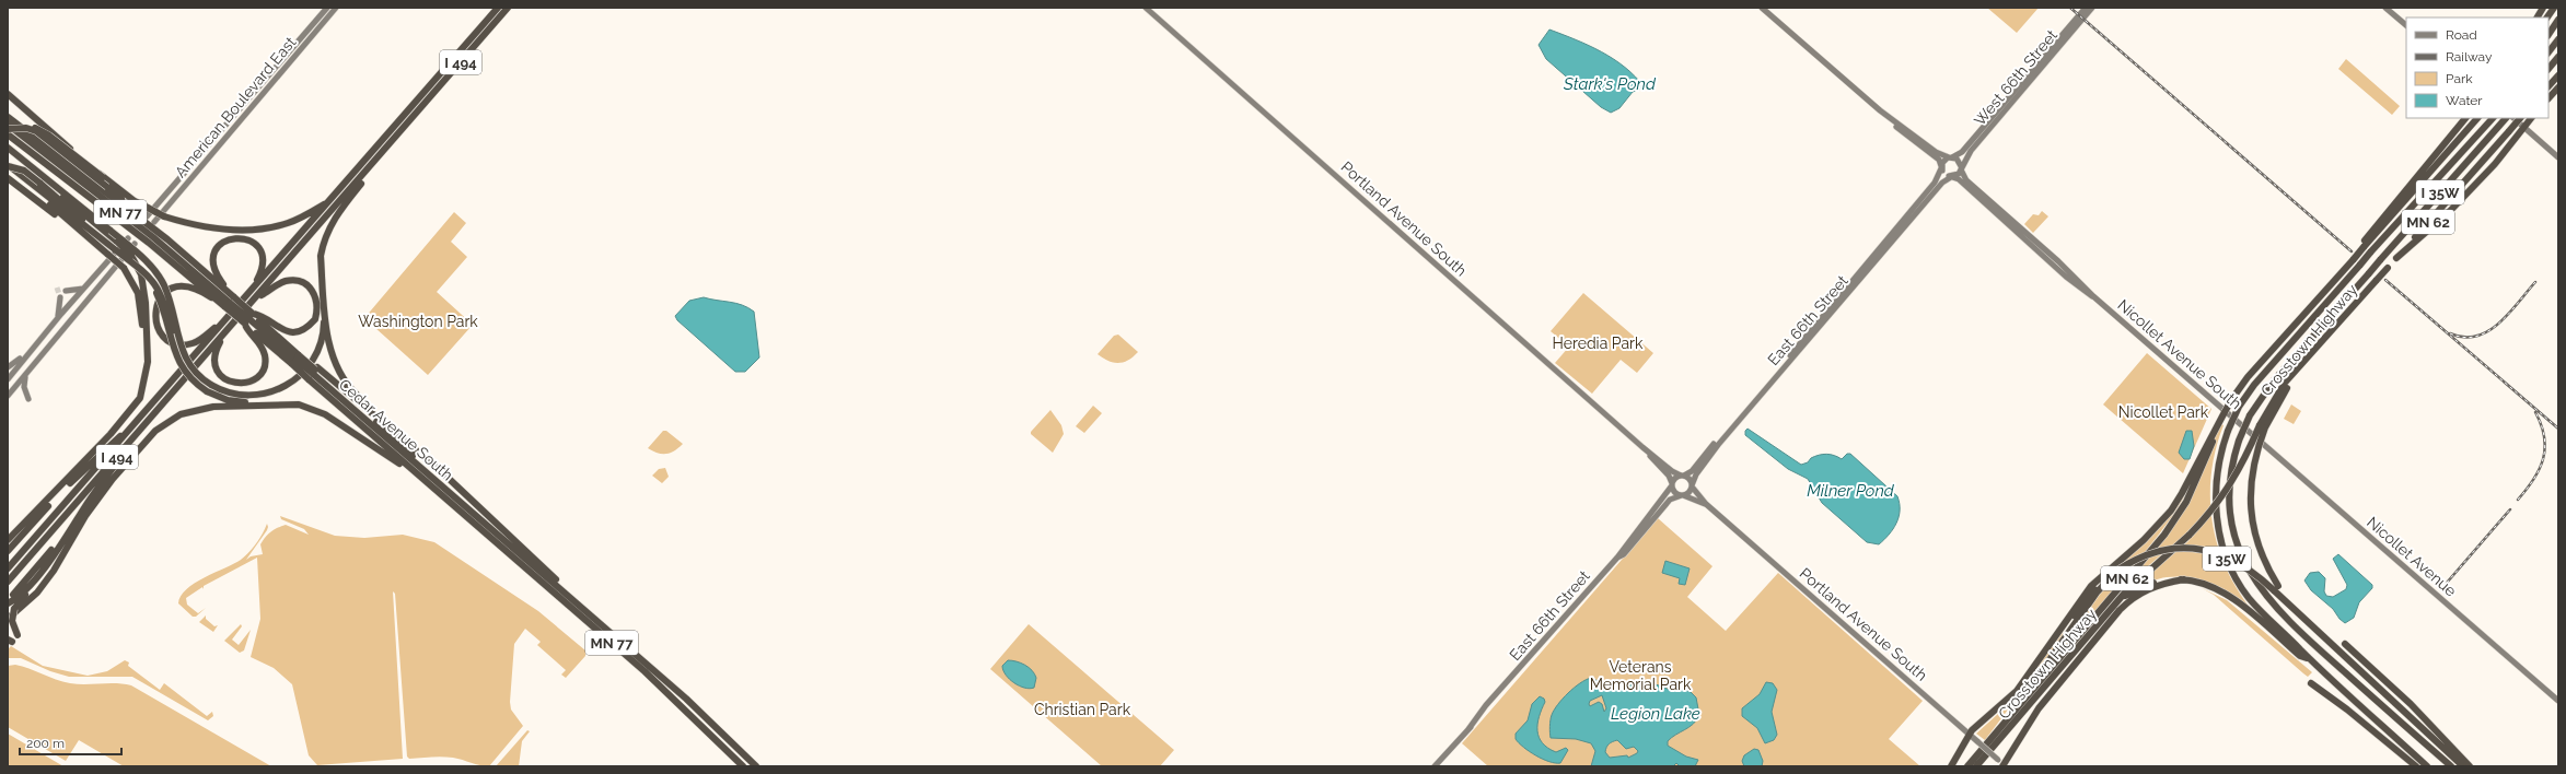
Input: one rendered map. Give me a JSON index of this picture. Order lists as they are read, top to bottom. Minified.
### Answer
{"streets":{"highway":["I 494","I 35W","MN 77","MN 62","Crosstown Highway","Cedar Avenue South"],"main road":["West 66th Street","American Boulevard East","Portland Avenue South","East 66th Street","Nicollet Avenue South","Nicollet Avenue"]},"crossings":[["West 66th Street","East 66th Street"],["West 66th Street","Nicollet Avenue South"],["Portland Avenue South","East 66th Street"],["East 66th Street","Nicollet Avenue South"],["Nicollet Avenue South","Nicollet Avenue"]],"water":["Stark's Pond","Milner Pond","Legion Lake"],"parks":["Washington Park","Heredia Park","Nicollet Park","Veterans Memorial Park","Christian Park"],"legend":["Road","Railway","Park","Water"],"scale_bar":"200 m"}
